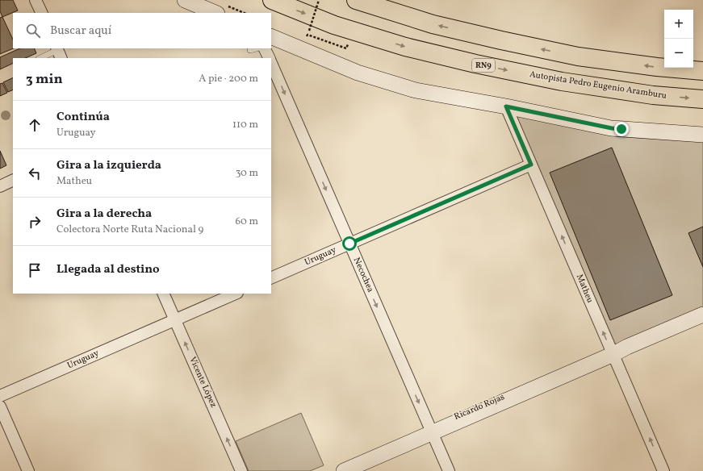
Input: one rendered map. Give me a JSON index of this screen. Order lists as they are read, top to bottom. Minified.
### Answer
{"streets":{"highway":["RN9","Autopista Pedro Eugenio Aramburu"],"street":["Uruguay","Necochea","Matheu","Vicente López","Ricardo Rojas"]},"crossings":[["Uruguay","Necochea"],["Uruguay","Matheu"],["Uruguay","Vicente López"],["Necochea","Ricardo Rojas"],["Matheu","Ricardo Rojas"]],"one_way":["Necochea","Matheu","Vicente López"],"page":{"map_buttons":["+","−"],"search":"Buscar aquí","heading":["3 min","A pie · 200 m"],"list":[["Continúa","Uruguay","110 m"],["Gira a la izquierda","Matheu","30 m"],["Gira a la derecha","Colectora Norte Ruta Nacional 9","60 m"],"Llegada al destino"]}}
